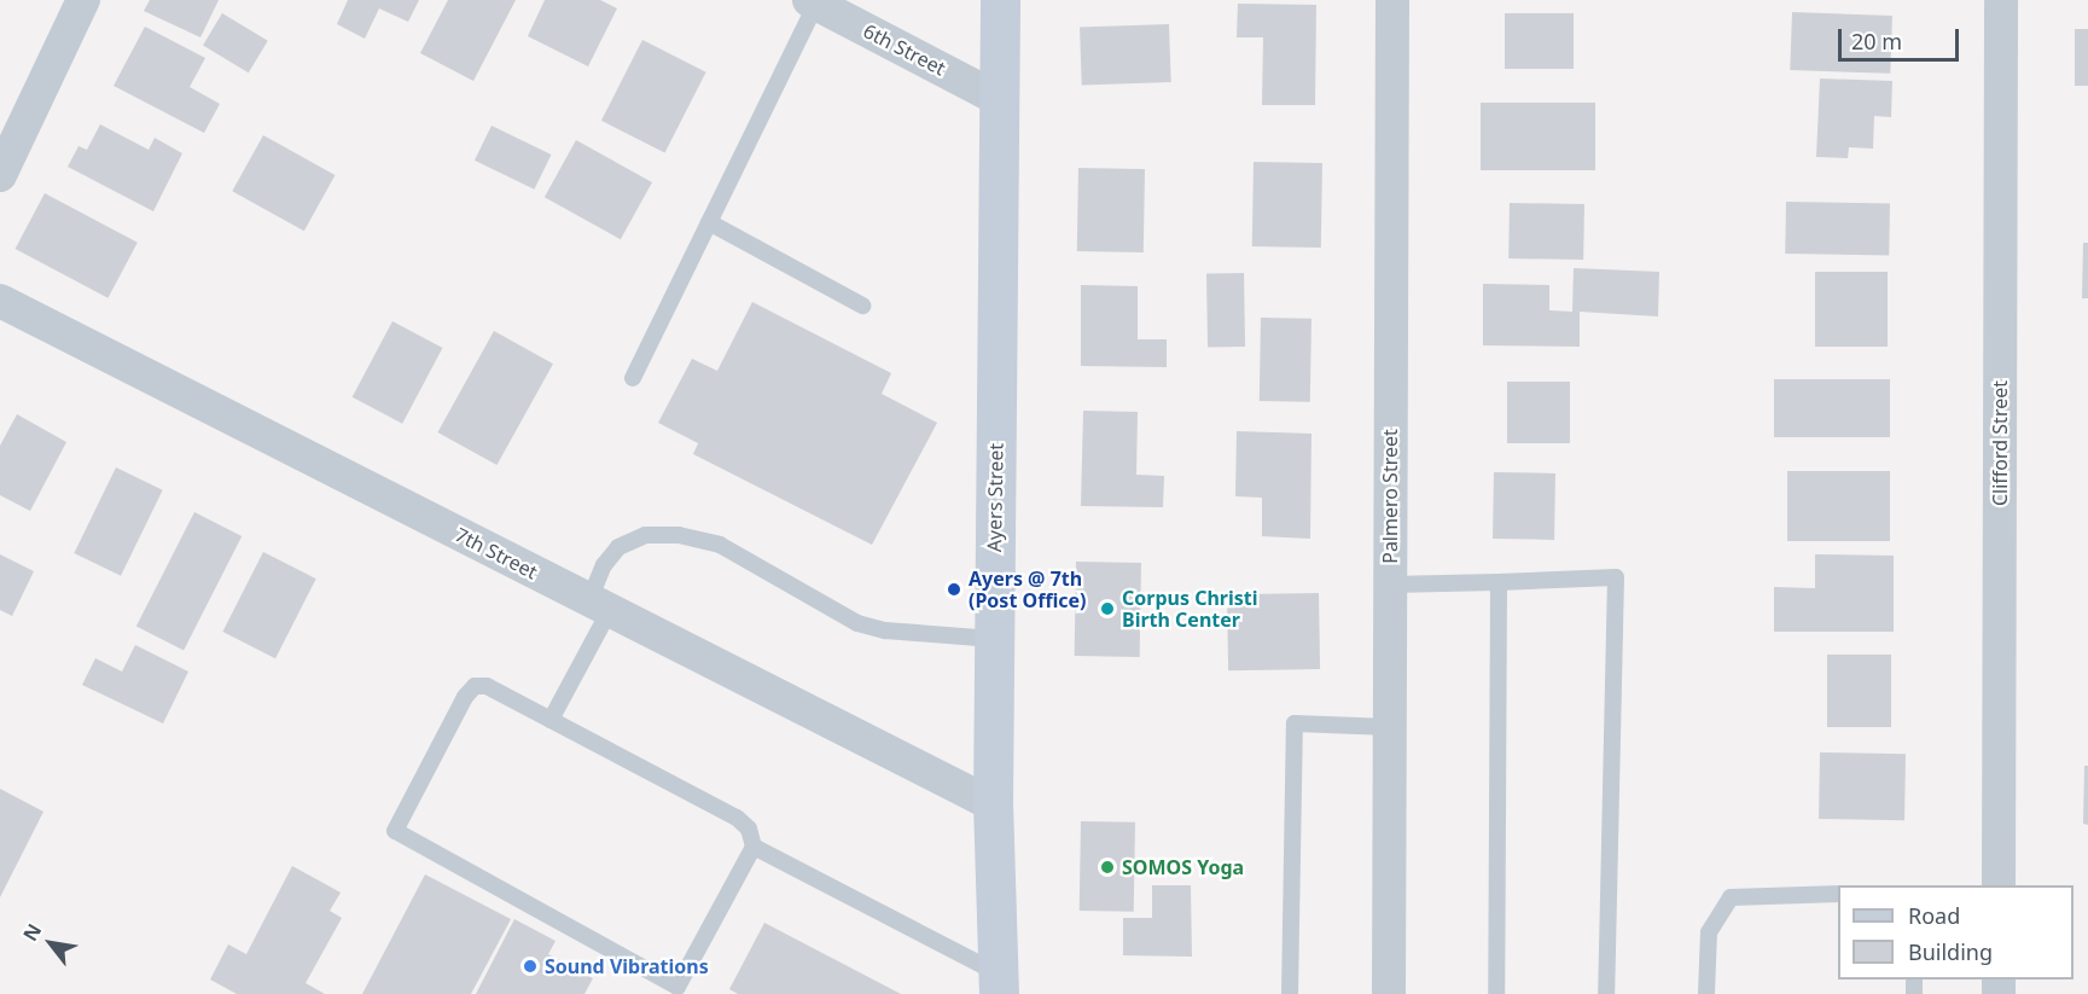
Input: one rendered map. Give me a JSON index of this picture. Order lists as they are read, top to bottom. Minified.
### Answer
{"streets":{"main road":["Ayers Street"],"street":["6th Street","Clifford Street","Palmero Street","7th Street"]},"crossings":[["6th Street","Ayers Street"],["Ayers Street","7th Street"]],"places":["Ayers @ 7th (Post Office)","Corpus Christi Birth Center","SOMOS Yoga","Sound Vibrations"],"legend":["Road","Building"],"scale_bar":"20 m","north":"top left"}
